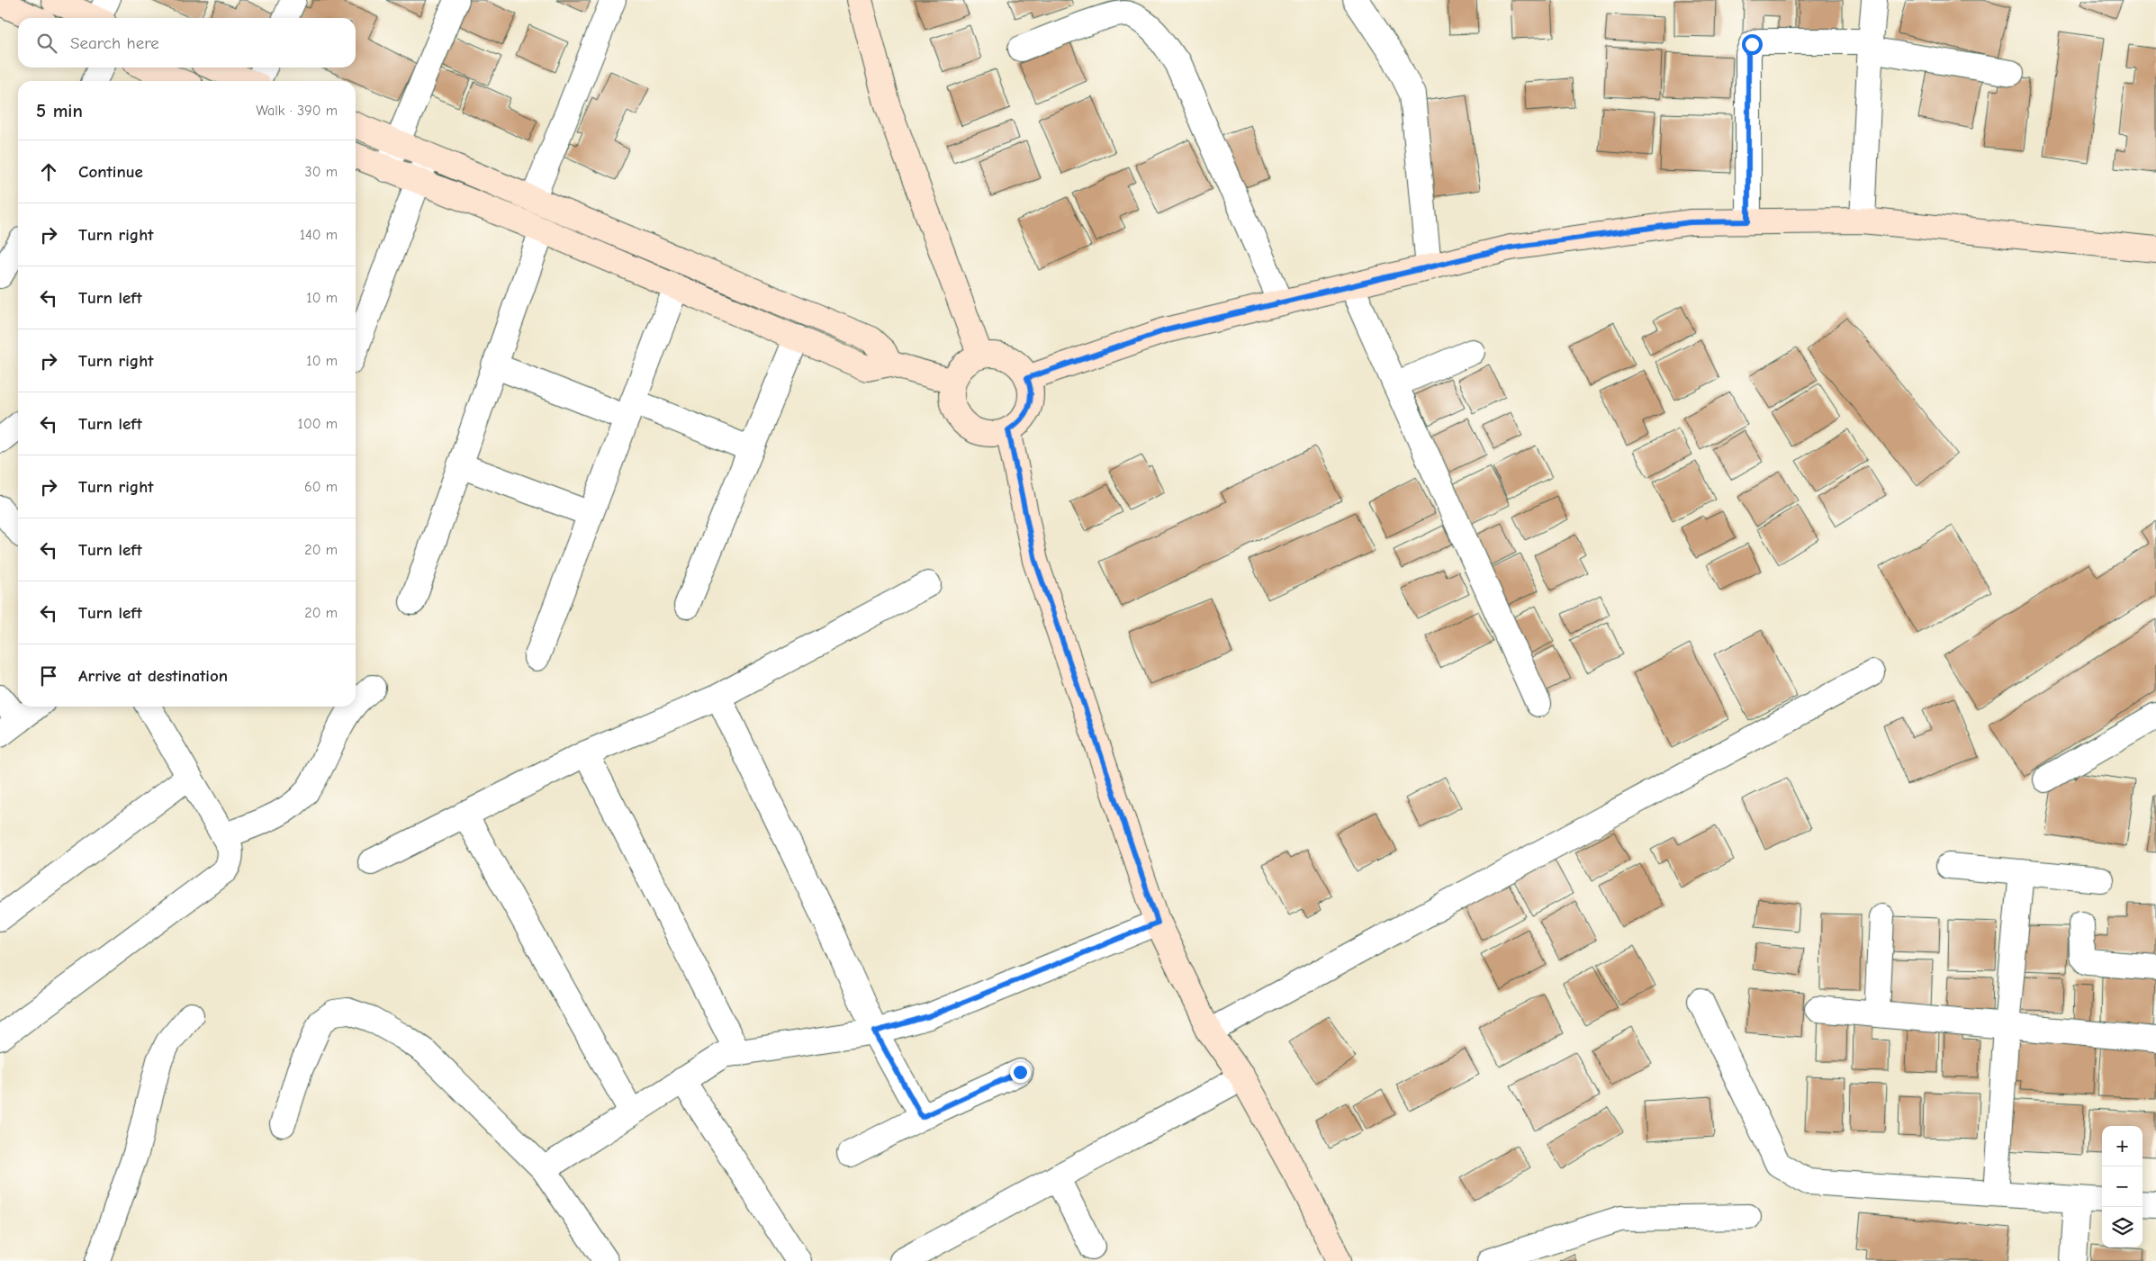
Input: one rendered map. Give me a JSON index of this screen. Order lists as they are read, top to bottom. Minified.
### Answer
{"page":{"search":"Search here","heading":["5 min","Walk · 390 m"],"list":[["Continue","30 m"],["Turn right","140 m"],["Turn left","10 m"],["Turn right","10 m"],["Turn left","100 m"],["Turn right","60 m"],["Turn left","20 m"],["Turn left","20 m"],"Arrive at destination"],"map_buttons":["+","−"]}}
